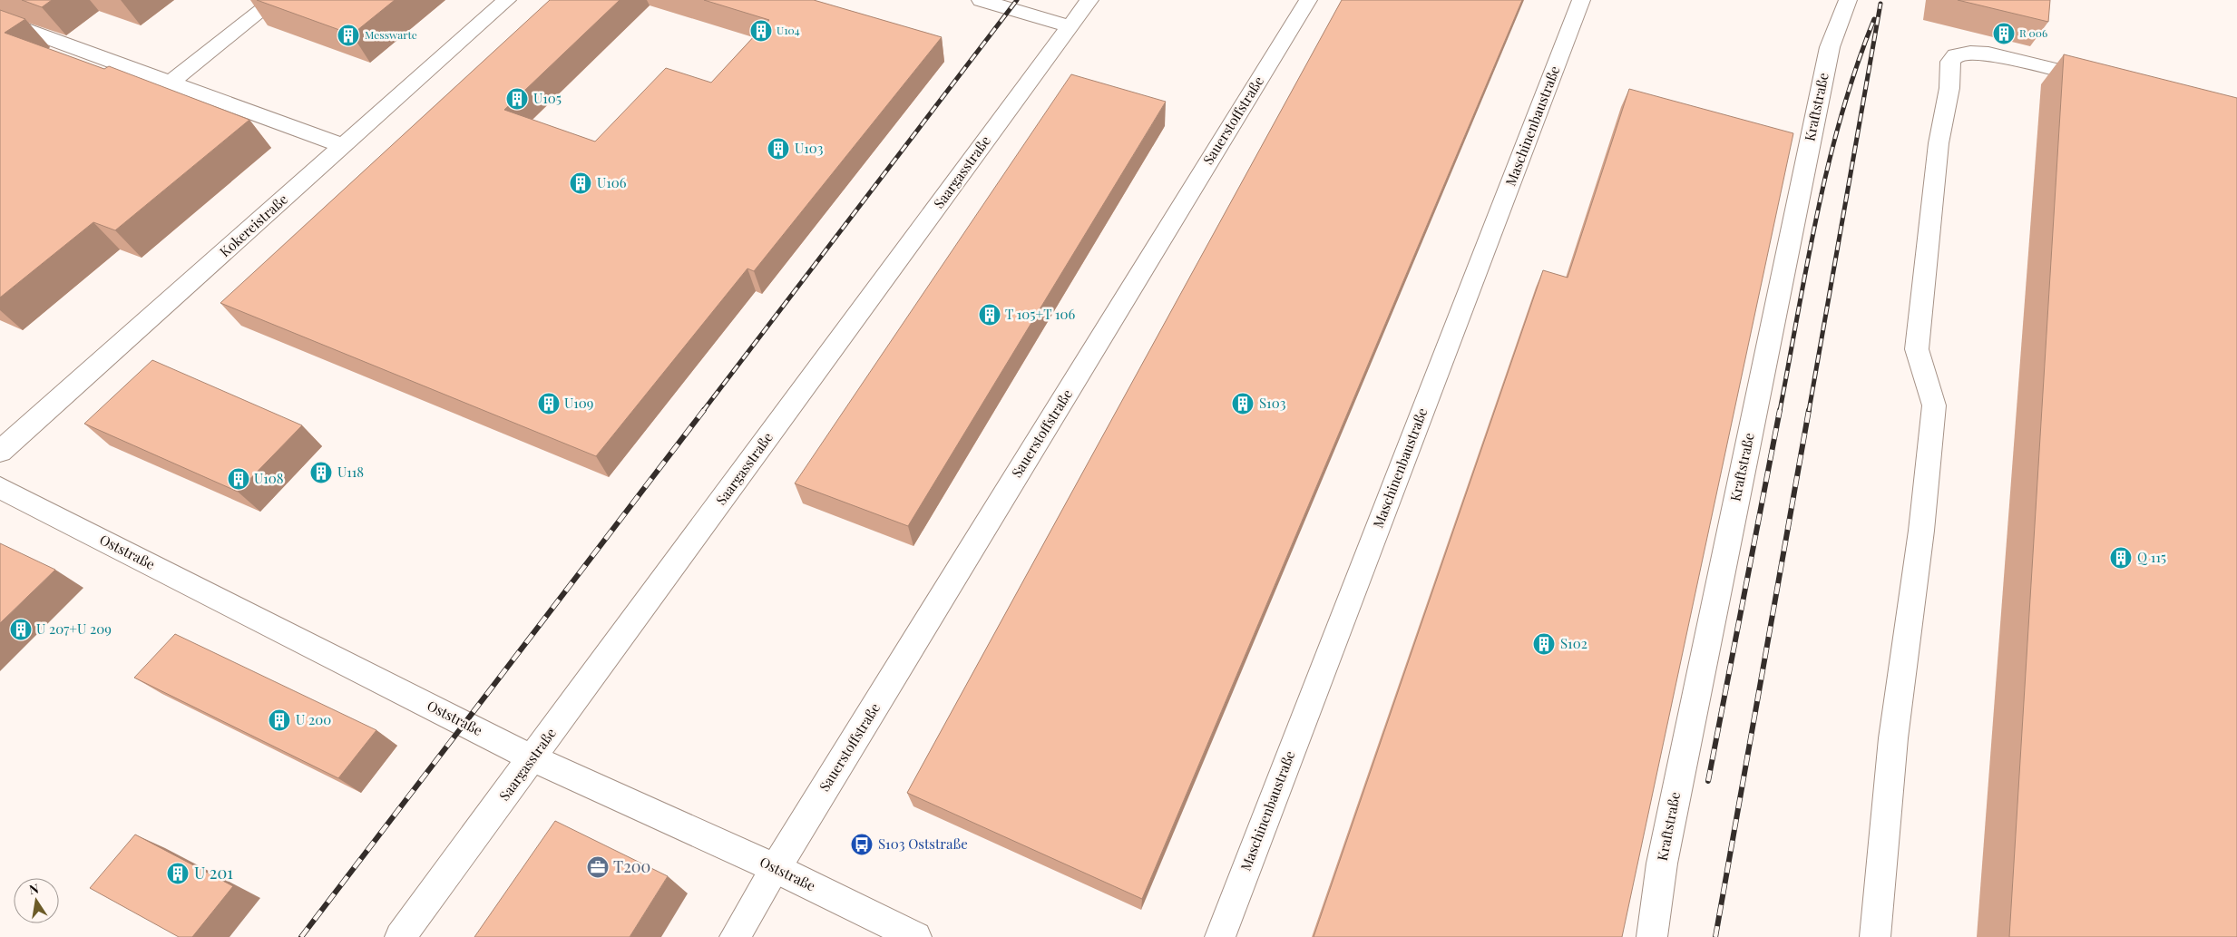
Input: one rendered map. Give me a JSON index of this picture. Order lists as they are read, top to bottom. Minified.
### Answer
{"streets":{"street":["Kraftstraße","Sauerstoffstraße","Maschinenbaustraße","Saargasstraße","Kokereistraße","Oststraße"]},"crossings":[["Sauerstoffstraße","Oststraße"],["Saargasstraße","Oststraße"]],"places":{"building":["U104","R 006","Messwarte","U105","U103","U106","T 105+T 106","U109","S103","U118","U108","Q 115","U 207+U 209","S102","U 200","U 201"],"bus stop":["S103 Oststraße"],"office":["T200"]},"north":"top"}
